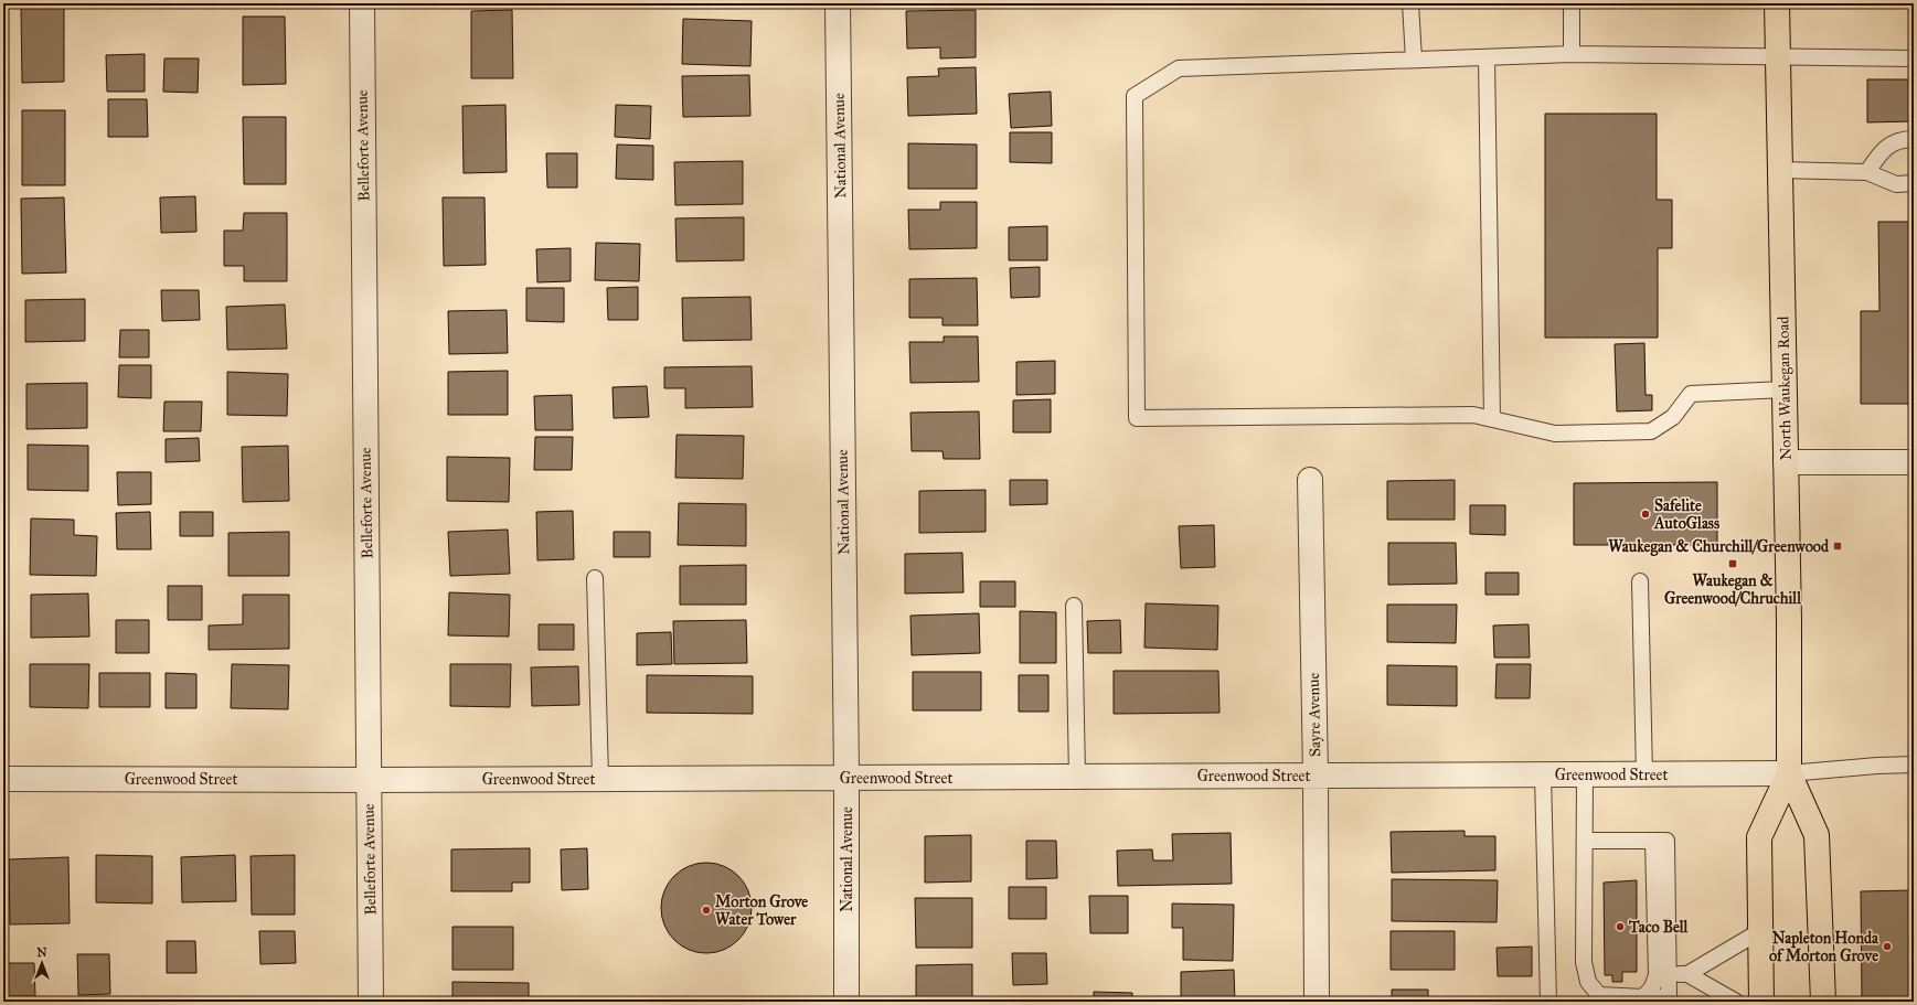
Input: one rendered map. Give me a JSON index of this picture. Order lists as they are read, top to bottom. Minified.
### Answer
{"streets":{"main road":["North Waukegan Road"],"street":["Belleforte Avenue","National Avenue","Sayre Avenue","Greenwood Street"]},"crossings":[["Belleforte Avenue","Greenwood Street"],["National Avenue","Greenwood Street"],["North Waukegan Road","Greenwood Street"],["Sayre Avenue","Greenwood Street"]],"places":{"other":["Safelite AutoGlass","Morton Grove Water Tower","Taco Bell","Napleton Honda of Morton Grove"],"transit":["Waukegan & Churchill/Greenwood","Waukegan & Greenwood/Chruchill"]},"north":"top"}
